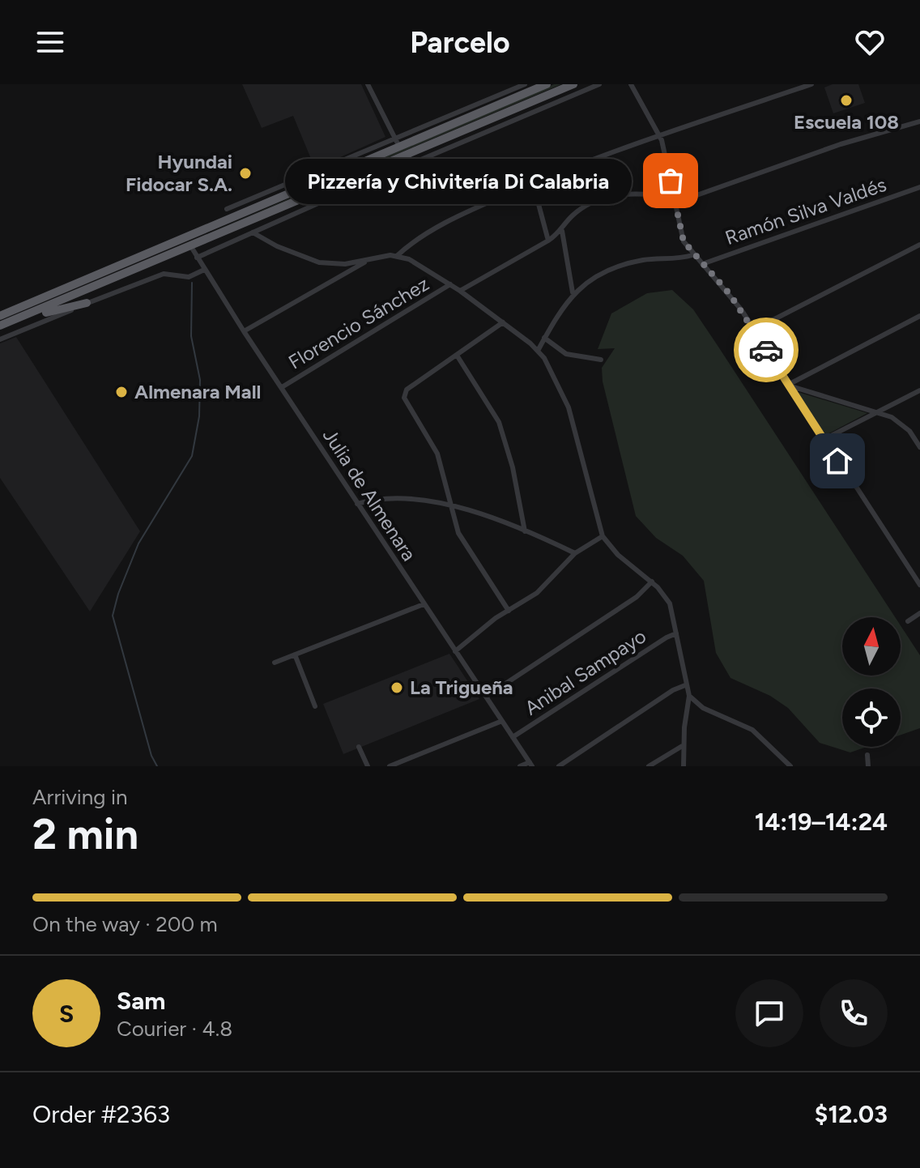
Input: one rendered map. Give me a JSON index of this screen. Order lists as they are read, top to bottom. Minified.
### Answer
{"streets":{"street":["Ramón Silva Valdés","Florencio Sánchez","Julia de Almenara","Anibal Sampayo"]},"crossings":[["Florencio Sánchez","Julia de Almenara"],["Julia de Almenara","Anibal Sampayo"]],"places":["Escuela 108","Hyundai Fidocar S.A.","Pizzería y Chivitería Di Calabria","Almenara Mall","La Trigueña"],"north":"top","page":{"header":"Parcelo","bubble":"Pizzería y Chivitería Di Calabria","heading":["2 min","Arriving in","14:19–14:24"],"panel":["Sam","Courier · 4.8","Order #2363","$12.03"],"bar":"On the way · 200 m","round":"S"}}
